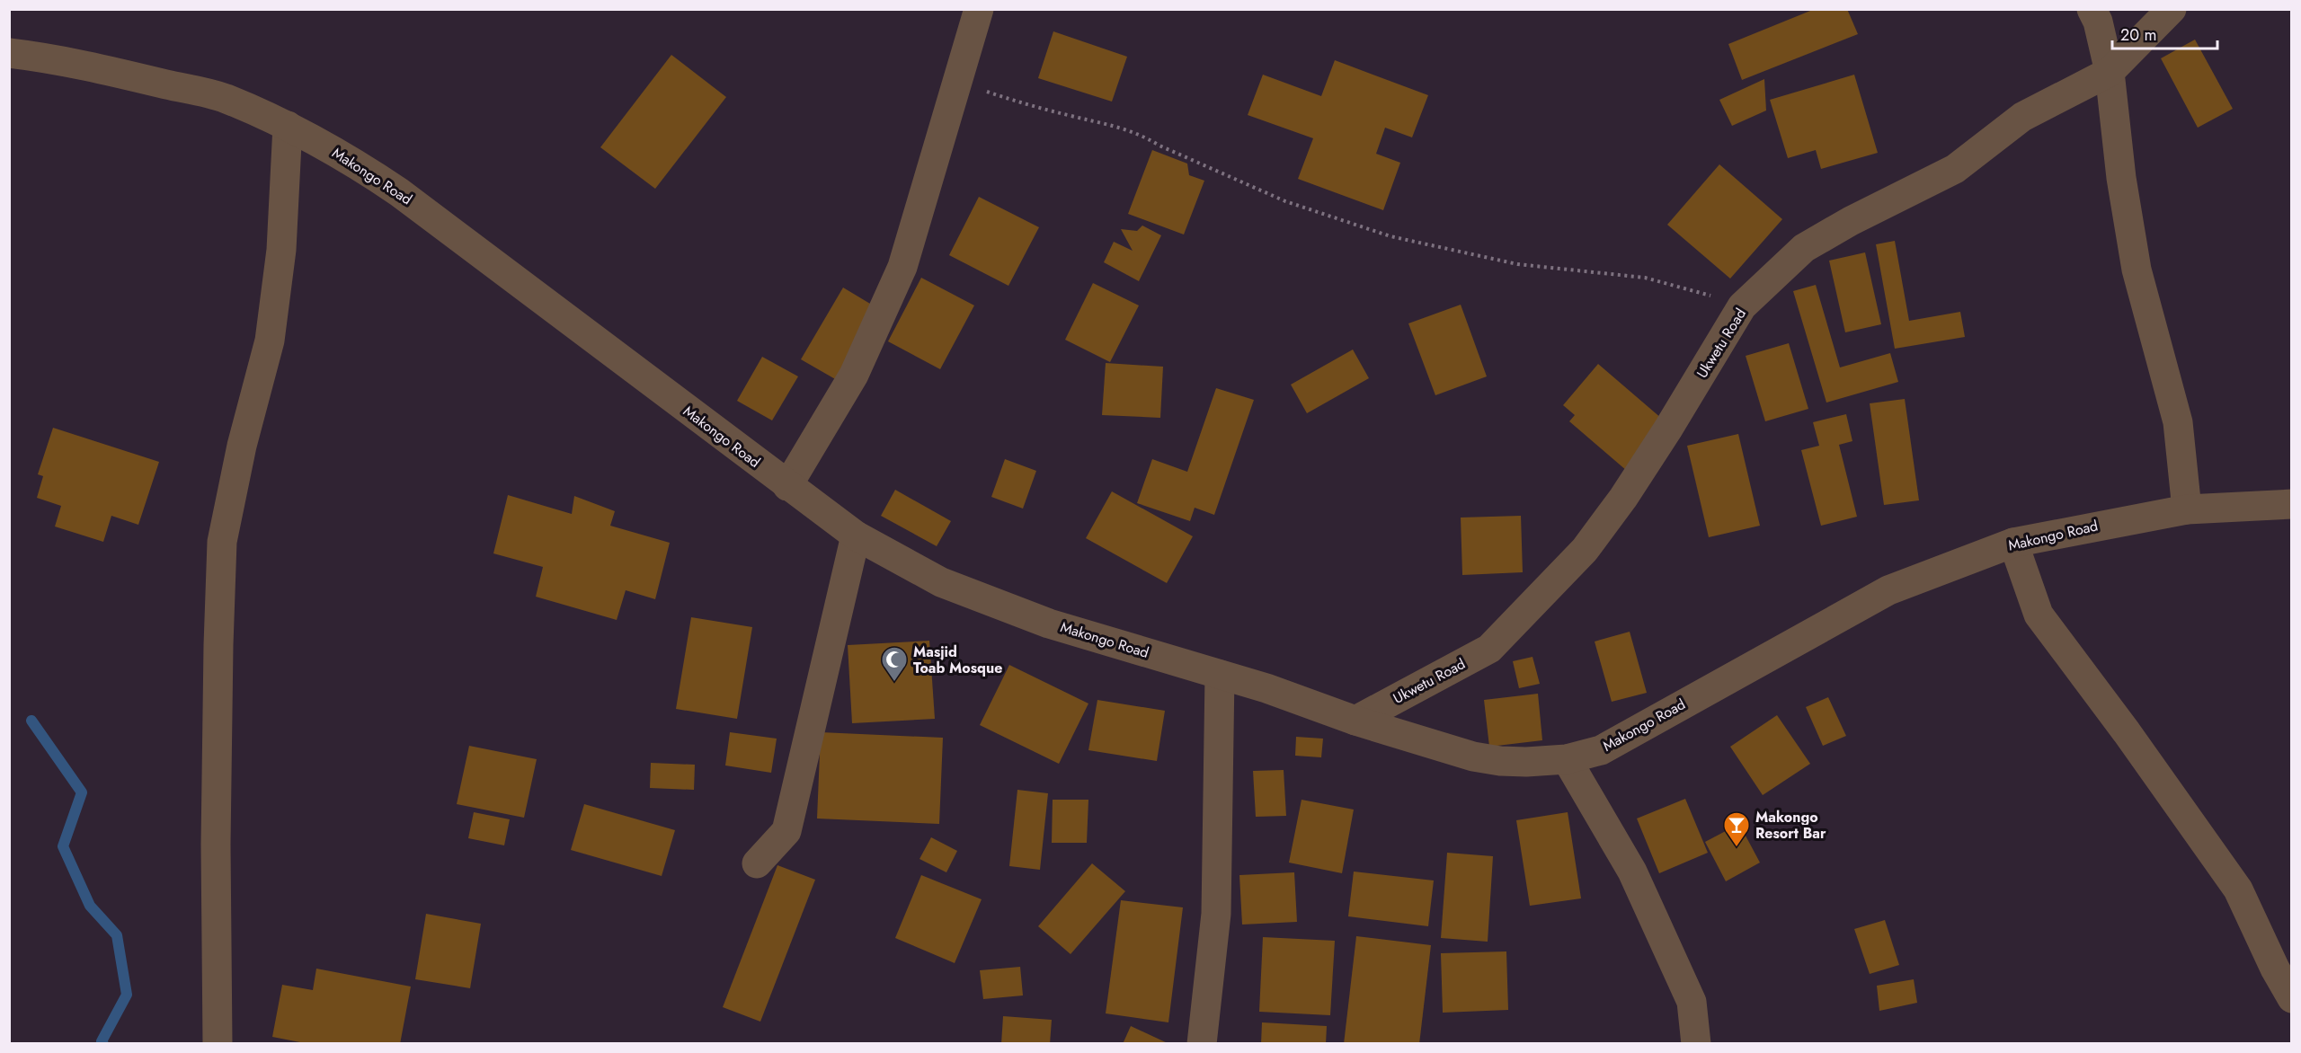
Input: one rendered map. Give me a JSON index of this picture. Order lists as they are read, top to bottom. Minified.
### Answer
{"streets":{"street":["Makongo Road","Ukwetu Road"]},"crossings":[["Makongo Road","Ukwetu Road"]],"places":{"mosque":["Masjid Toab Mosque"],"bar":["Makongo Resort Bar"]},"scale_bar":"20 m"}
